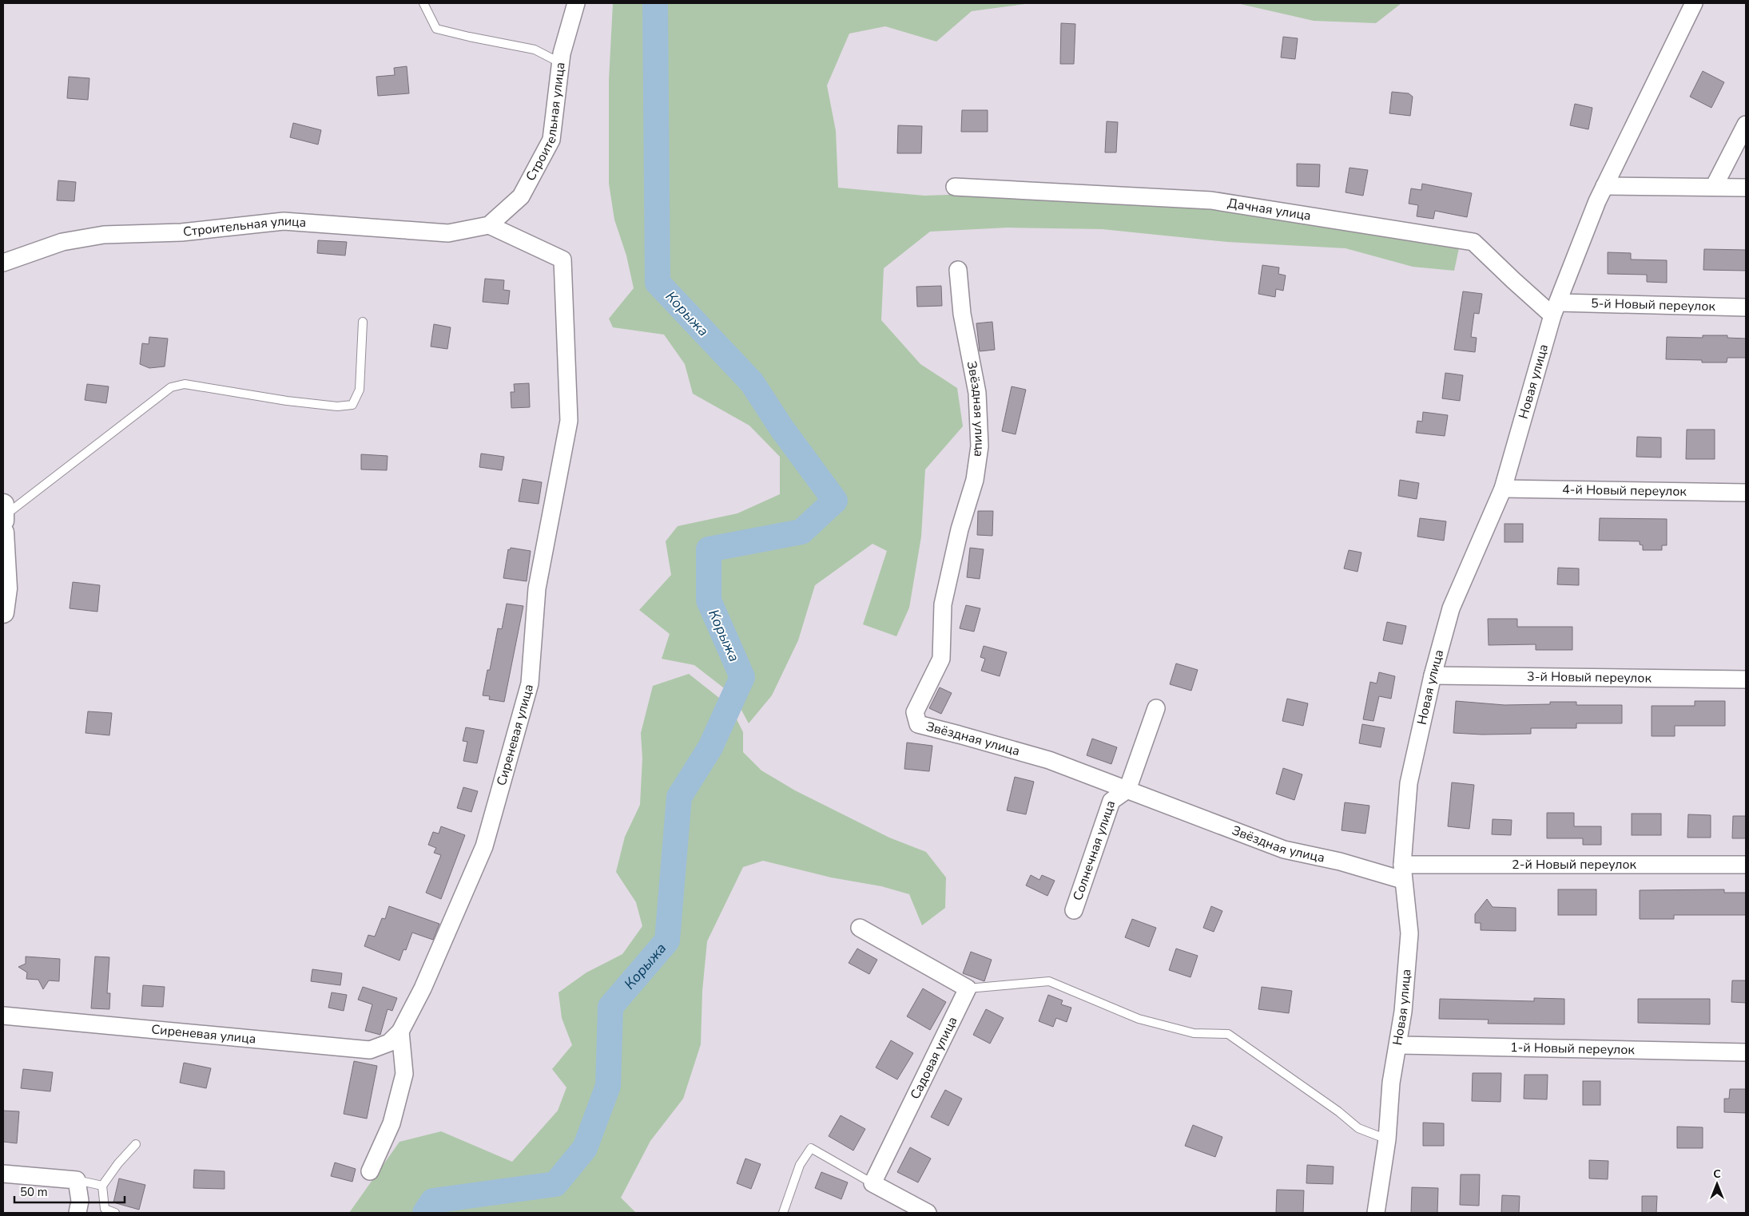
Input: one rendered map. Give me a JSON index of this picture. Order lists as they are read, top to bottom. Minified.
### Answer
{"streets":{"street":["Строительная улица","Дачная улица","5-й Новый переулок","Новая улица","Звёздная улица","4-й Новый переулок","3-й Новый переулок","Сиреневая улица","Солнечная улица","2-й Новый переулок","1-й Новый переулок","Садовая улица"]},"crossings":[["Строительная улица","Сиреневая улица"],["Дачная улица","5-й Новый переулок"],["Дачная улица","Новая улица"],["5-й Новый переулок","Новая улица"],["Новая улица","Звёздная улица"],["Новая улица","4-й Новый переулок"],["Новая улица","3-й Новый переулок"],["Новая улица","2-й Новый переулок"],["Новая улица","1-й Новый переулок"],["Звёздная улица","Солнечная улица"],["Звёздная улица","2-й Новый переулок"]],"water":["Корыжа"],"scale_bar":"50 m","north":"top"}
